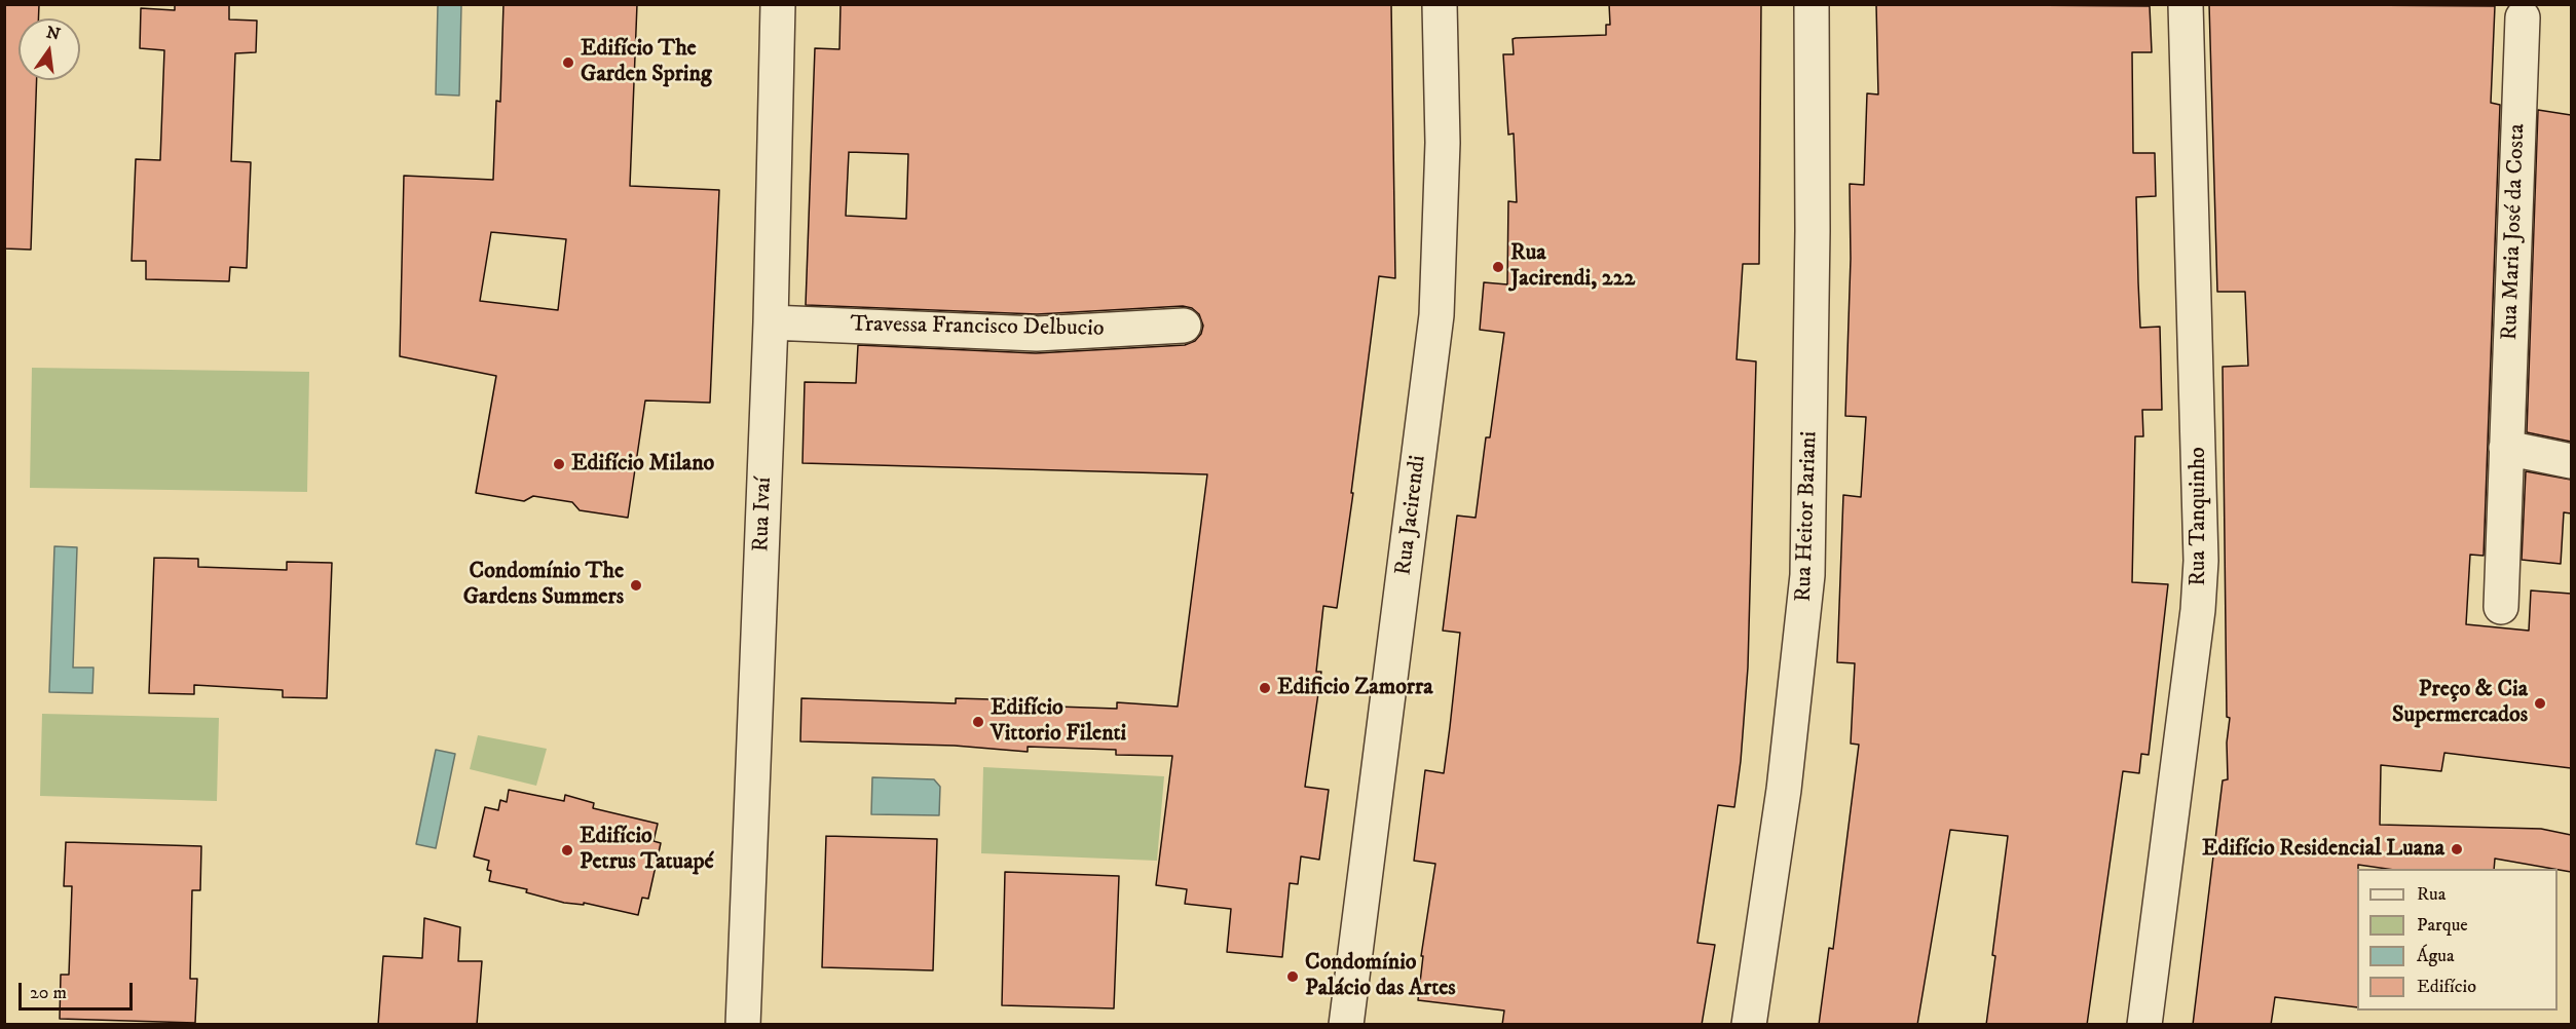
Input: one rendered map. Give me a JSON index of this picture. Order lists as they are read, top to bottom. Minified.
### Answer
{"streets":{"street":["Rua Maria José da Costa","Travessa Francisco Delbucio","Rua Ivaí","Rua Jacirendi","Rua Heitor Bariani","Rua Tanquinho"]},"crossings":[["Travessa Francisco Delbucio","Rua Ivaí"]],"places":["Edifício The Garden Spring","Rua Jacirendi, 222","Edifício Milano","Condomínio The Gardens Summers","Edificio Zamorra","Preço & Cia Supermercados","Edifício Vittorio Filenti","Edifício Residencial Luana","Edifício Petrus Tatuapé","Condomínio Palácio das Artes"],"legend":["Rua","Parque","Água","Edifício"],"scale_bar":"20 m","north":"top"}
